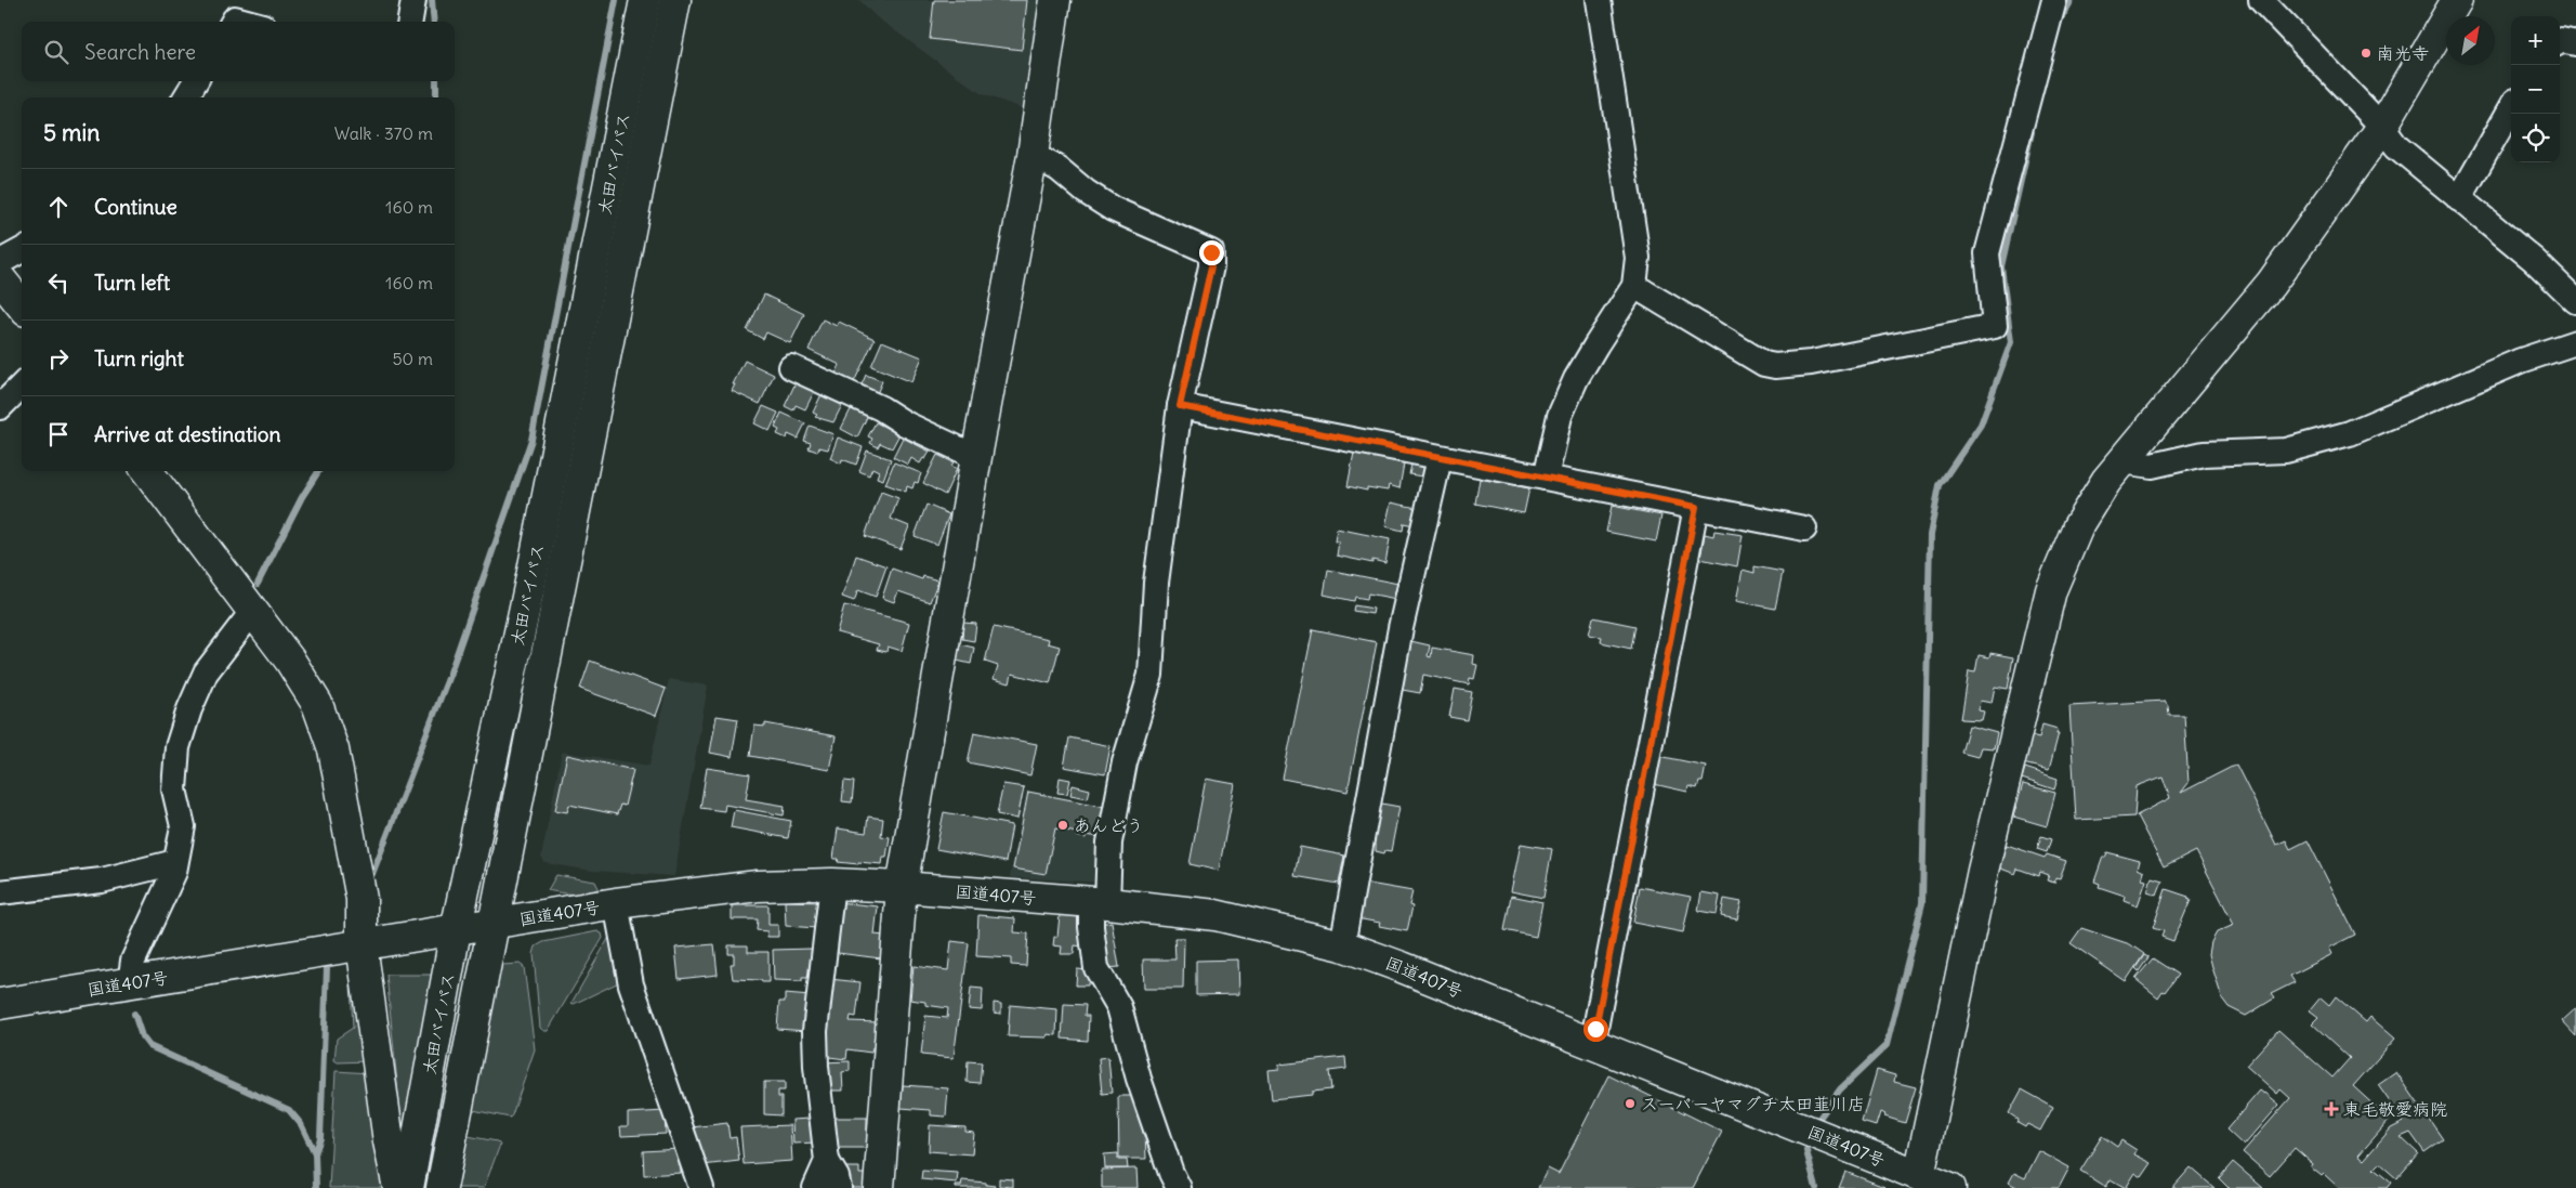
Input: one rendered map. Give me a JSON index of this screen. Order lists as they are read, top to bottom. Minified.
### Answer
{"streets":{"main road":["太田バイパス","国道407号"]},"crossings":[["太田バイパス","国道407号"]],"places":{"other":["南光寺","あんどう","スーパーヤマグチ太田韮川店"],"health":["東毛敬愛病院"]},"north":"top right","page":{"map_buttons":["+","−"],"search":"Search here","heading":["5 min","Walk · 370 m"],"list":[["Continue","160 m"],["Turn left","160 m"],["Turn right","50 m"],"Arrive at destination"]}}
